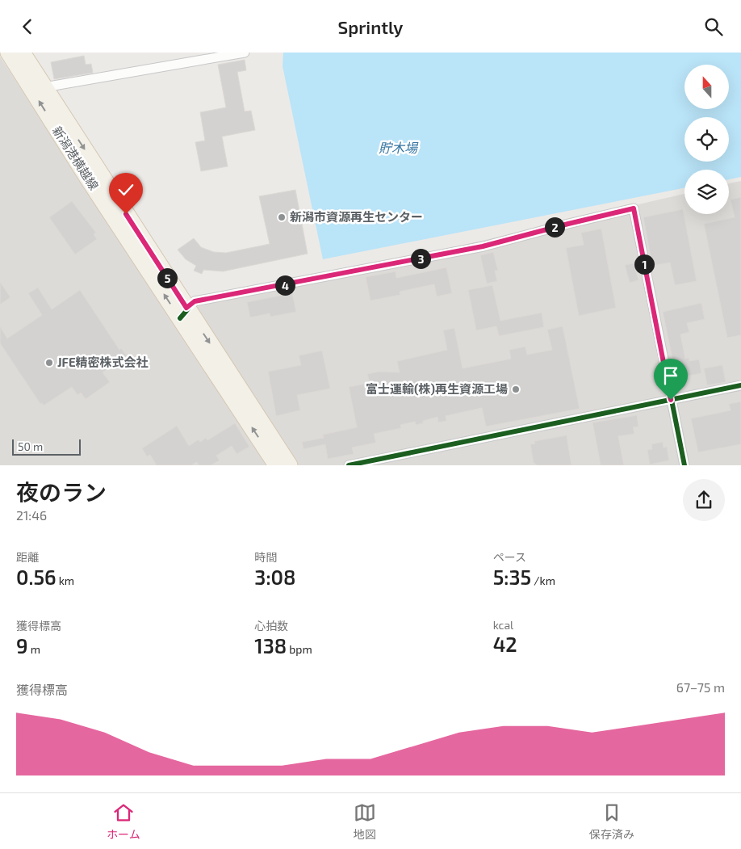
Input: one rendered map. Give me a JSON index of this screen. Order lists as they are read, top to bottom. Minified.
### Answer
{"streets":{"main road":["新潟港横越線"]},"water":["貯木場"],"places":["新潟市資源再生センター","JFE精密株式会社","富士運輸(株)再生資源工場"],"scale_bar":"50 m","north":"top","page":{"header":"Sprintly","pins":["2","3","1","5","4"],"scale":"50 m","heading":["夜のラン","21:46"],"stats":[["距離","0.56 km"],["時間","3:08"],["ペース","5:35 /km"],["獲得標高","9 m"],["心拍数","138 bpm"],["kcal","42"]],"chart":["獲得標高","67–75 m"],"tabs":["ホーム","地図","保存済み"]}}
